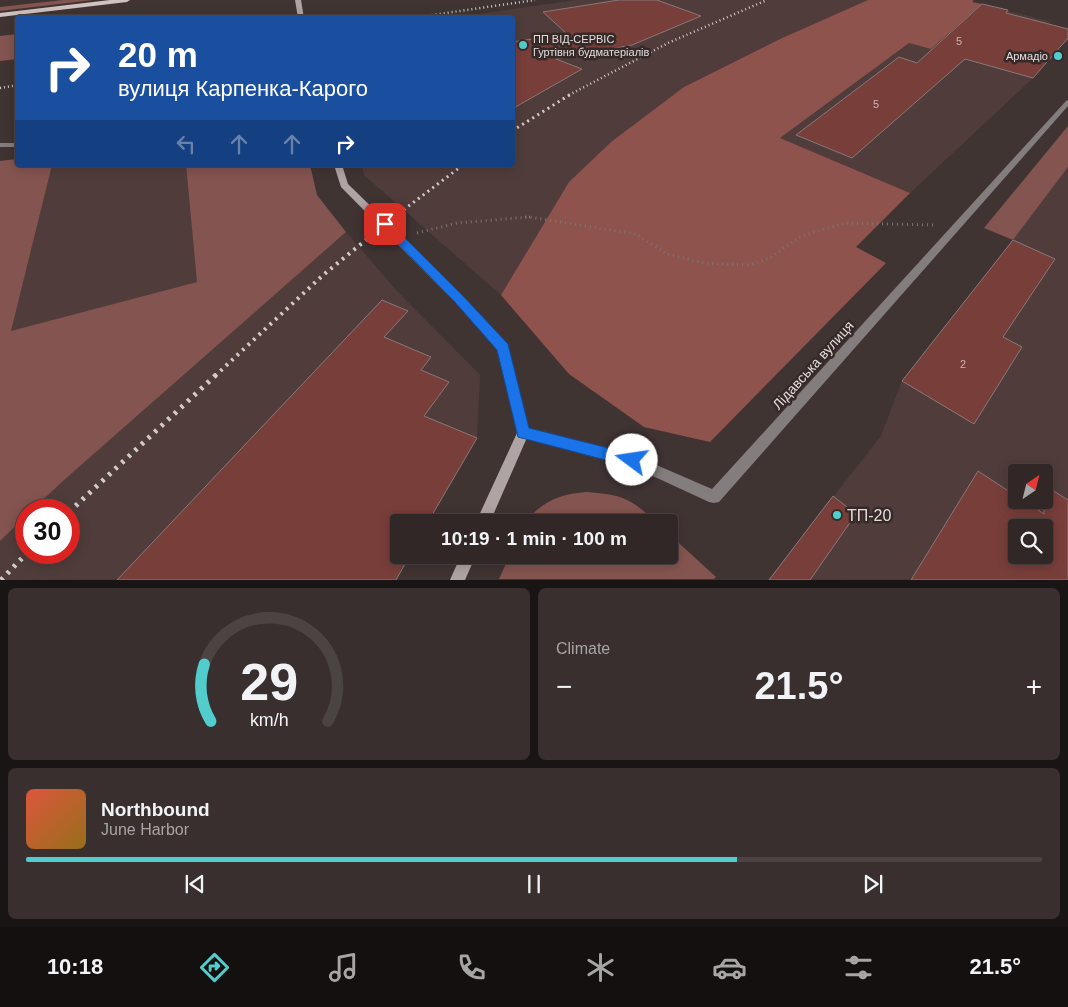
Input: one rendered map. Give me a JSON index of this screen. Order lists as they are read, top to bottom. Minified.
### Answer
{"streets":{"street":["Лідавська вулиця"]},"places":["ПП ВІД-СЕРВІС Гуртівня будматеріалів","Армадіо","ТП-20"],"house_numbers":["5","5","2"],"north":"top right","page":{"turn":["20 m","вулиця Карпенка-Карого"],"limit":"30","trip":"10:19 · 1 min · 100 m","tile":"Climate","heat":["−","21.5°","+"],"song":["Northbound","June Harbor"],"tabs":["10:18","21.5°"],"gauge":["29","km/h"]}}
